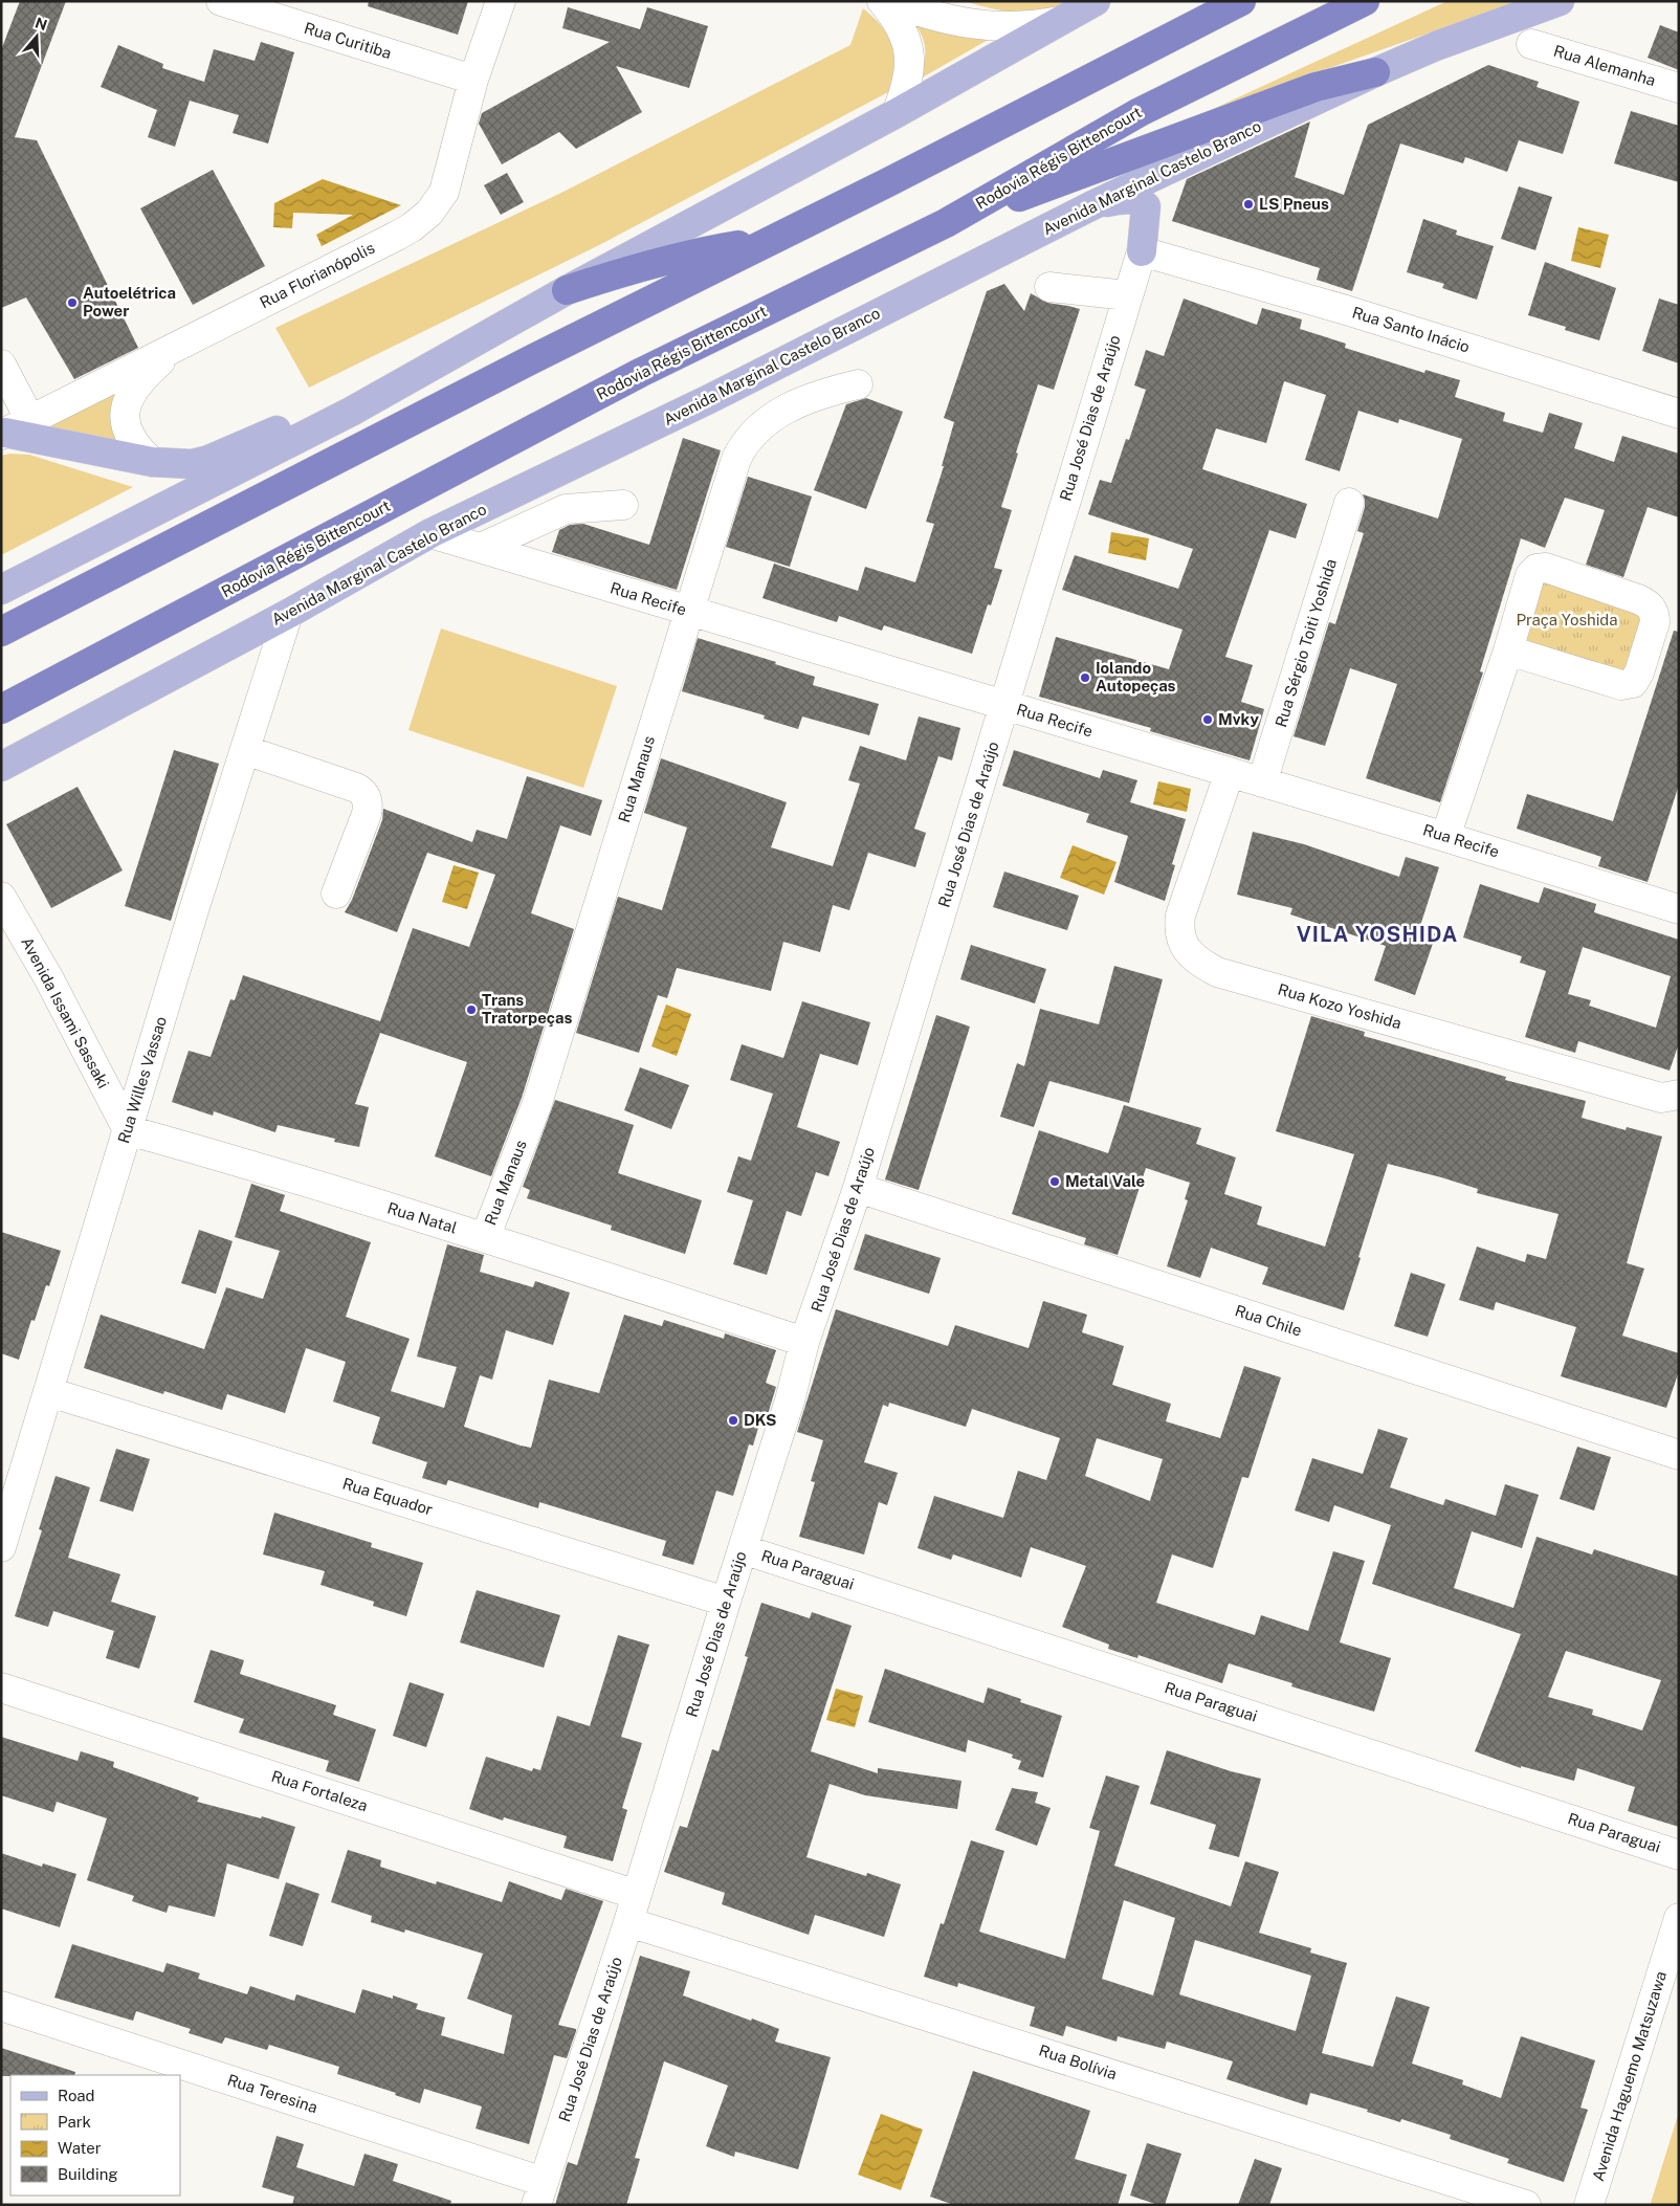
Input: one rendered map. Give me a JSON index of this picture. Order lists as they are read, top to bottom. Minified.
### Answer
{"streets":{"highway":["Rodovia Régis Bittencourt"],"main road":["Avenida Marginal Castelo Branco"],"street":["Rua Curitiba","Rua Alemanha","Rua Florianópolis","Rua Santo Inácio","Rua José Dias de Araújo","Rua Recife","Rua Sérgio Toiti Yoshida","Rua Manaus","Rua Kozo Yoshida","Avenida Issami Sassaki","Rua Willes Vassao","Rua Natal","Rua Chile","Rua Equador","Rua Paraguai","Rua Fortaleza","Rua Bolívia","Avenida Haguemo Matsuzawa","Rua Teresina"]},"crossings":[["Rua Curitiba","Rua Florianópolis"],["Avenida Marginal Castelo Branco","Rua Recife"],["Avenida Marginal Castelo Branco","Rua Willes Vassao"],["Rua Santo Inácio","Rua José Dias de Araújo"],["Rua José Dias de Araújo","Rua Recife"],["Rua José Dias de Araújo","Rua Natal"],["Rua José Dias de Araújo","Rua Chile"],["Rua José Dias de Araújo","Rua Equador"],["Rua José Dias de Araújo","Rua Paraguai"],["Rua José Dias de Araújo","Rua Fortaleza"],["Rua José Dias de Araújo","Rua Bolívia"],["Rua José Dias de Araújo","Rua Teresina"],["Rua Recife","Rua Sérgio Toiti Yoshida"],["Rua Recife","Rua Manaus"],["Rua Recife","Rua Kozo Yoshida"],["Rua Manaus","Rua Natal"],["Avenida Issami Sassaki","Rua Willes Vassao"],["Avenida Issami Sassaki","Rua Natal"],["Rua Willes Vassao","Rua Natal"],["Rua Willes Vassao","Rua Equador"]],"districts":["VILA YOSHIDA"],"parks":["Praça Yoshida"],"places":["LS Pneus","Autoelétrica Power","Iolando Autopeças","Mvky","Trans Tratorpeças","Metal Vale","DKS"],"legend":["Road","Park","Water","Building"],"north":"top"}
